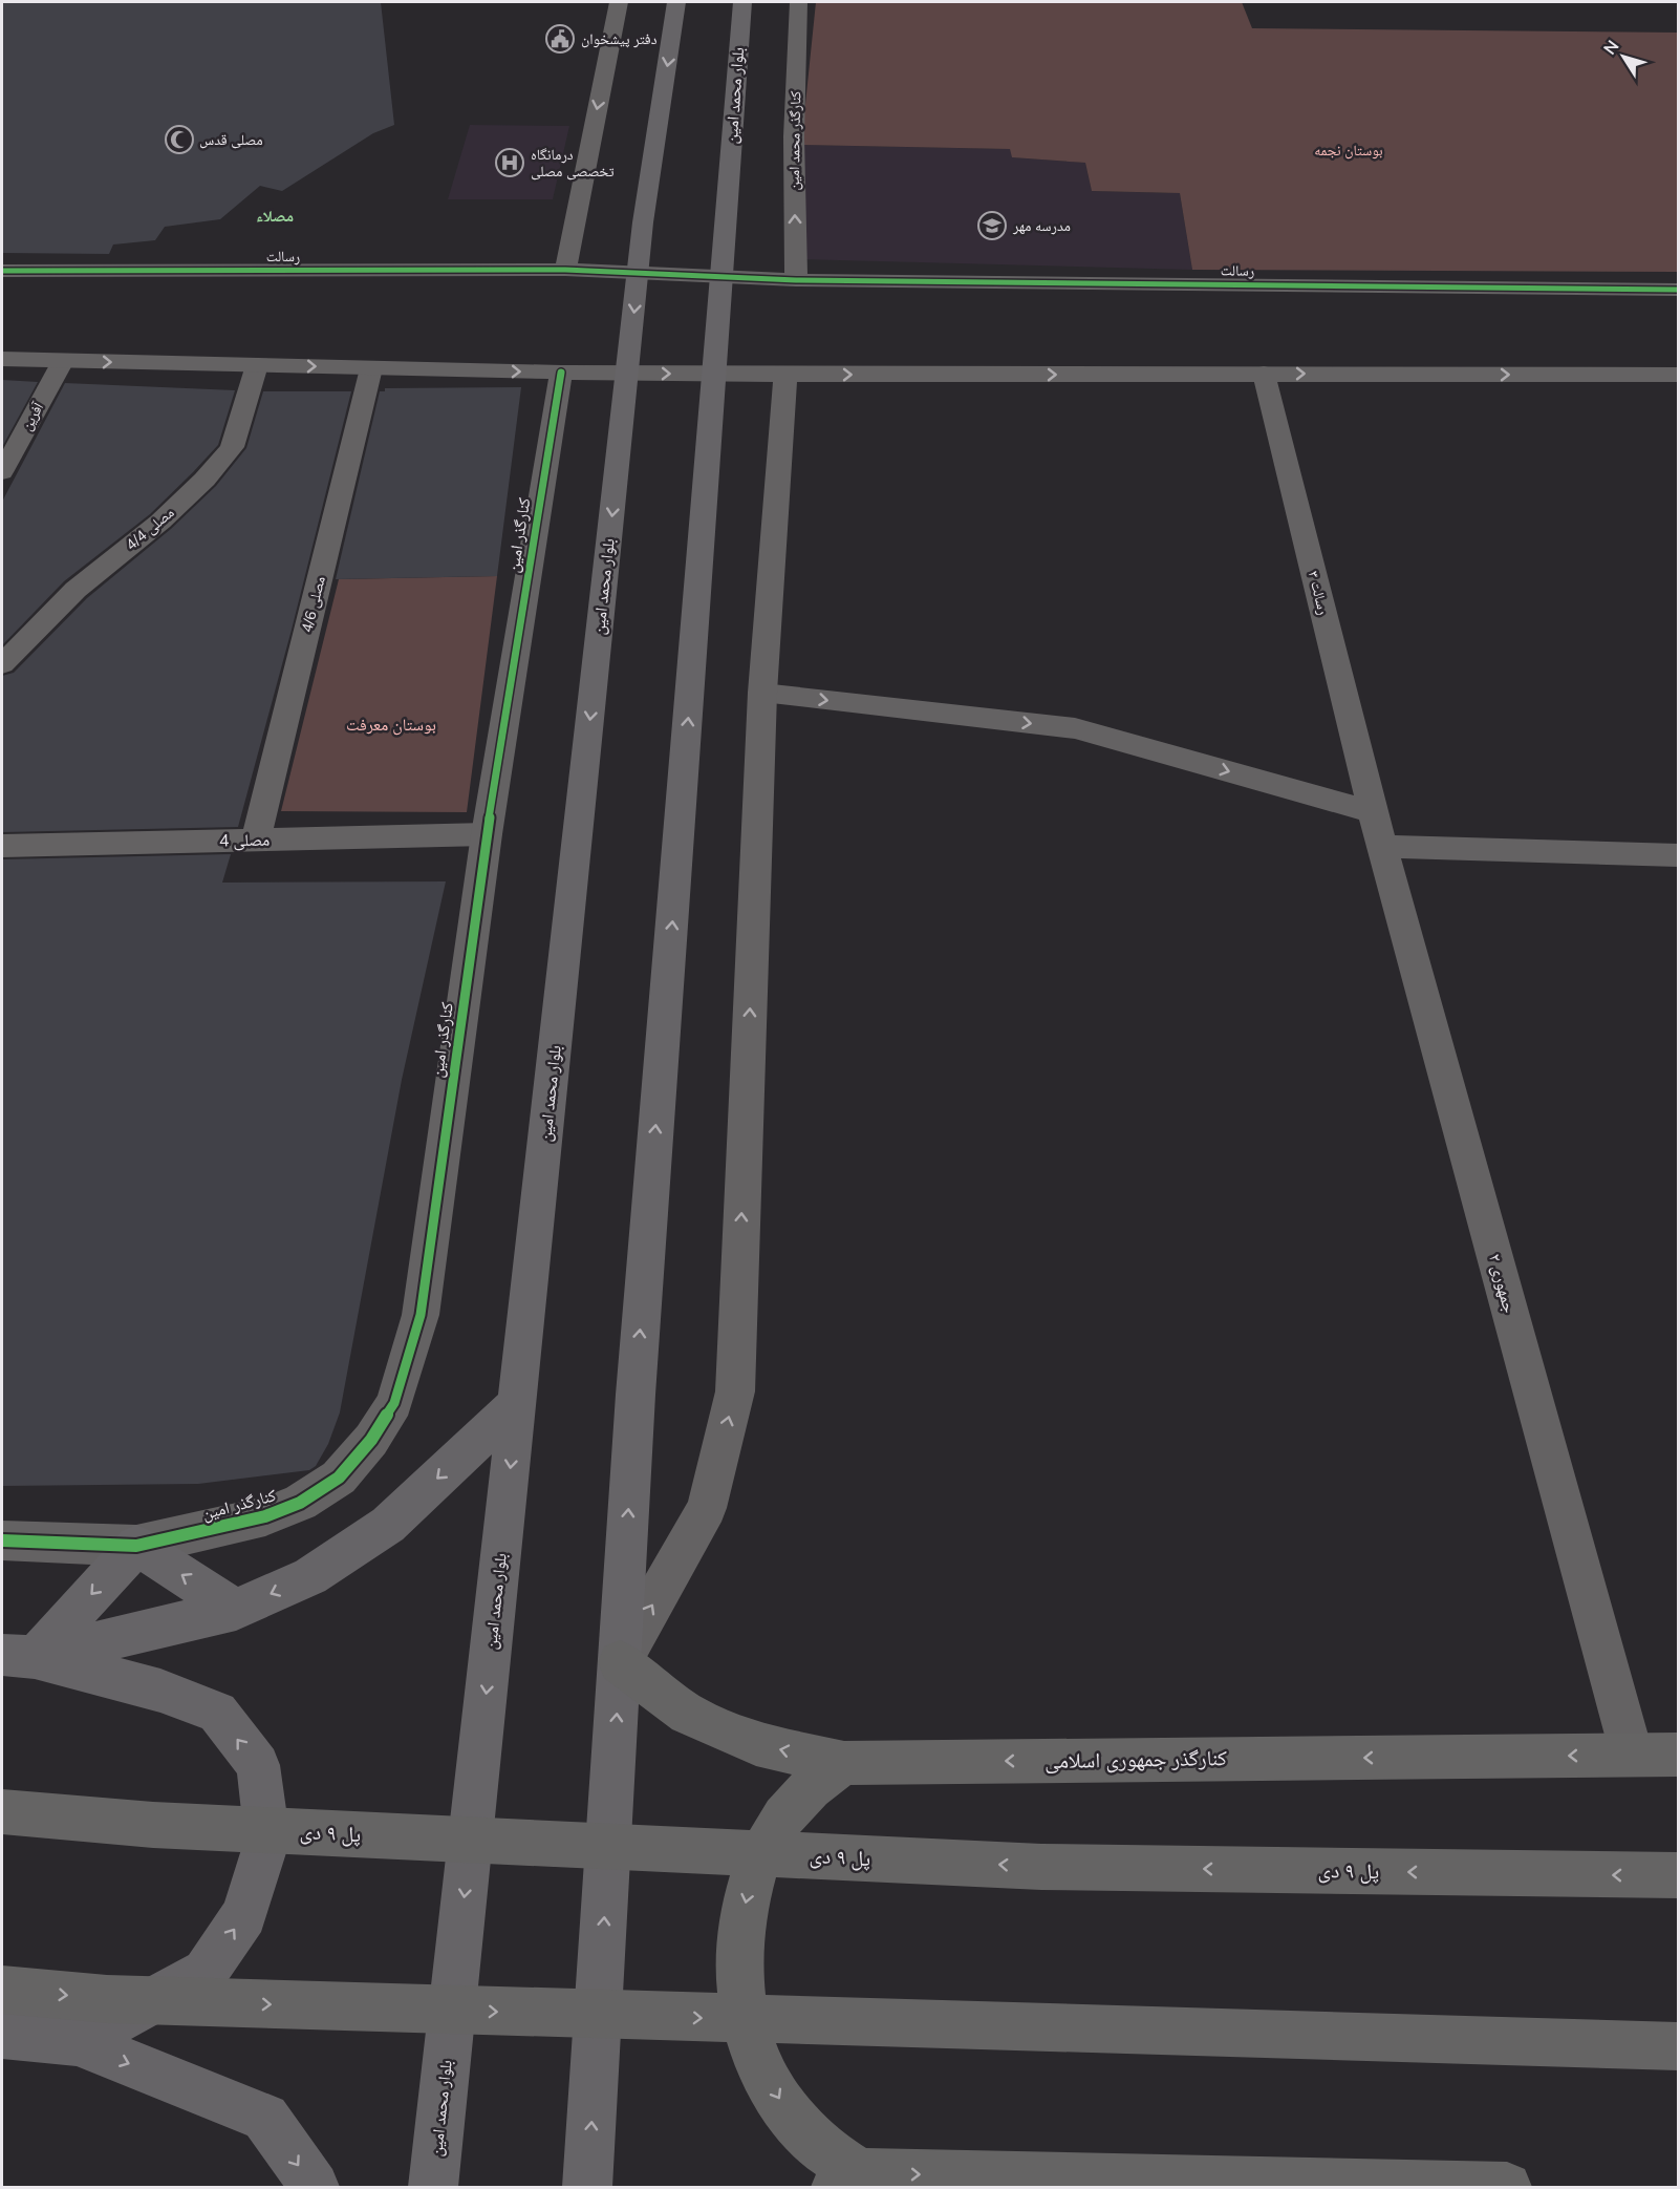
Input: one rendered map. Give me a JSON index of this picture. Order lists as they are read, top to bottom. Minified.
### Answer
{"streets":{"main road":["بلوار محمد امین","کنارگذر جمهوری اسلامی","پل ۹ دی"],"street":["کنارگذر محمد امین","رسالت","مصلی 4/4","کنارگذر امین","رسالت ۳","مصلی 4/6","مصلی 4","جمهوری ۲"],"lane":["آفرین"]},"crossings":[["بلوار محمد امین","کنارگذر جمهوری اسلامی"],["کنارگذر محمد امین","رسالت"],["کنارگذر امین","مصلی 4"],["رسالت ۳","جمهوری ۲"],["مصلی 4/6","مصلی 4"],["جمهوری ۲","کنارگذر جمهوری اسلامی"]],"districts":["مصلاء"],"parks":["بوستان نجمه","بوستان معرفت"],"places":{"public building":["دفتر پیشخوان"],"mosque":["مصلی قدس"],"hospital":["درمانگاه تخصصی مصلی"],"school or university":["مدرسه مهر"]},"north":"top left"}
